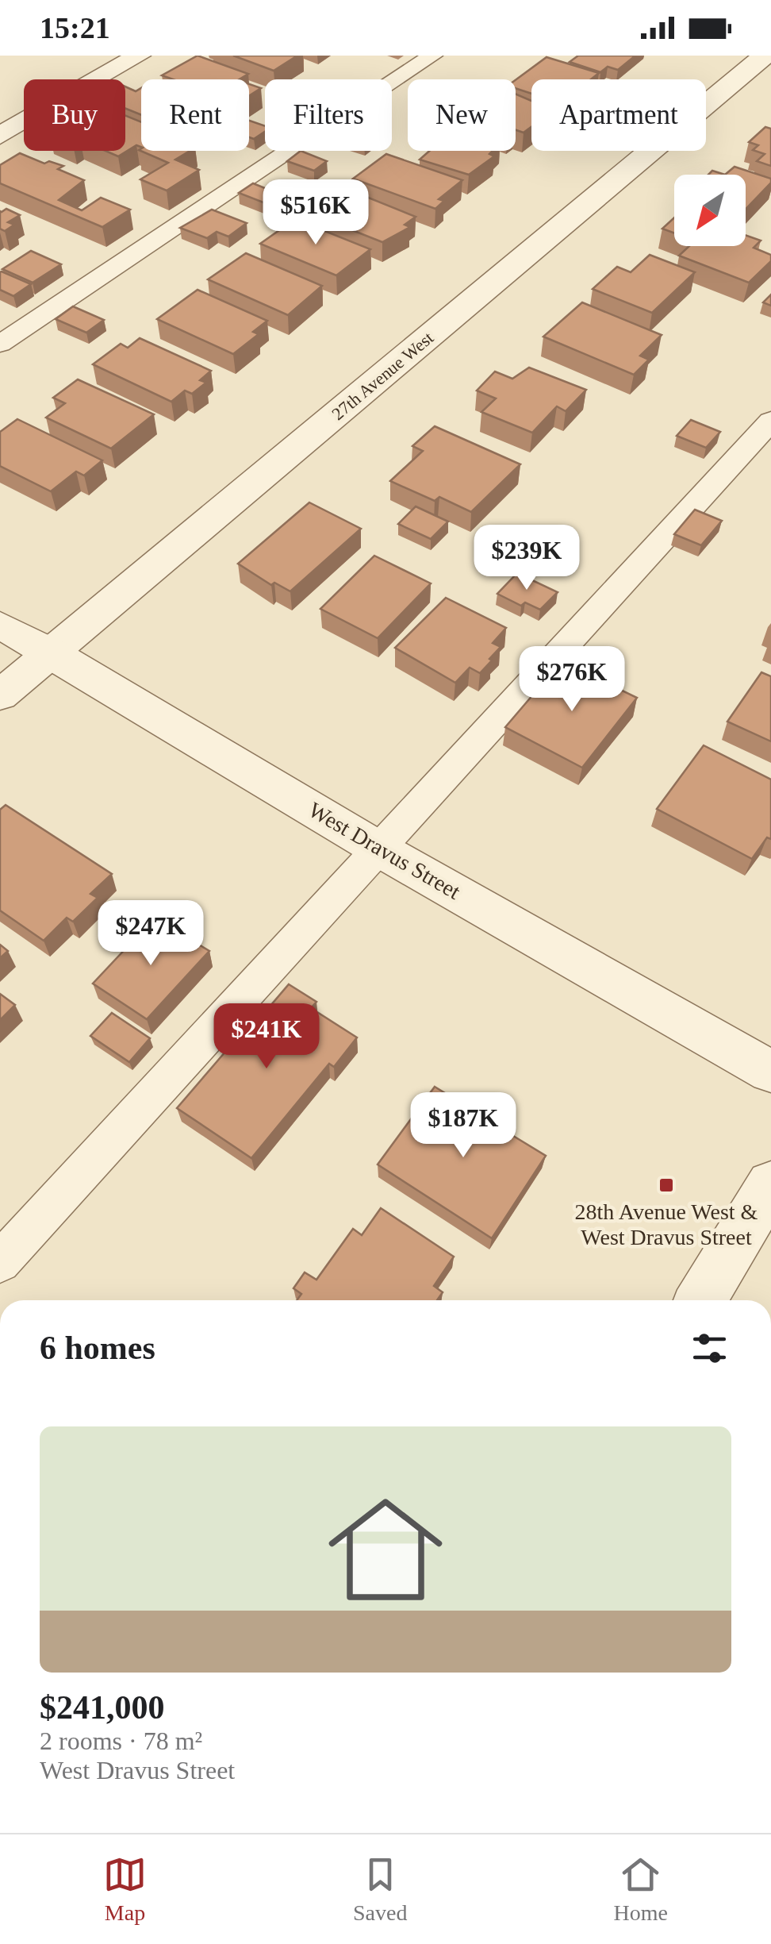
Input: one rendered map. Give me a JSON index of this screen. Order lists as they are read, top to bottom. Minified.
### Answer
{"streets":{"street":["27th Avenue West","West Dravus Street"]},"crossings":[["27th Avenue West","West Dravus Street"]],"places":{"transit":["28th Avenue West & West Dravus Street"]},"north":"bottom left","page":{"status":"15:21","chip":["Buy","Rent","Filters","New","Apartment"],"price":["$516K","$239K","$276K","$247K","$241K","$187K"],"heading":"6 homes","list":[{"name":"$241,000","note":"2 rooms · 78 m² · West Dravus Street"}],"tabs":["Map","Saved","Home"]}}
